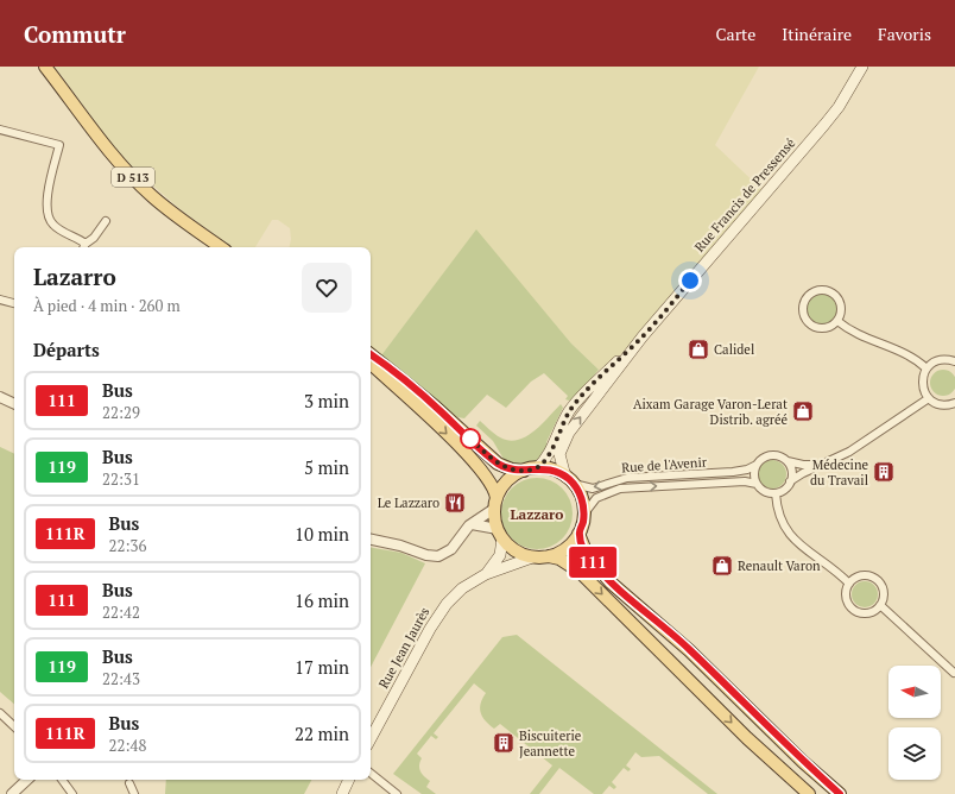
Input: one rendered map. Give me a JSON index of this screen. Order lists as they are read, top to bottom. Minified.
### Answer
{"streets":{"main road":["D 513","Rue Francis de Pressensé","Rue Jean Jaurès"],"street":["Rue de l'Avenir"]},"crossings":[["Rue de l'Avenir","Rue Jean Jaurès"]],"districts":["Lazzaro"],"places":{"shop":["Calidel","Aixam Garage Varon-Lerat Distrib. agréé","Renault Varon"],"building":["Médecine du Travail","Biscuiterie Jeannette"],"restaurant":["Le Lazzaro"]},"lines":["bus line 111"],"north":"left","page":{"header":"Commutr","nav":["Carte","Itinéraire","Favoris"],"on_map":"111","heading":[["Lazarro","À pied · 4 min · 260 m"],"Départs"],"list":[{"mark":"111","name":"Bus","note":"22:29","value":"3 min"},{"mark":"119","name":"Bus","note":"22:31","value":"5 min"},{"mark":"111R","name":"Bus","note":"22:36","value":"10 min"},{"mark":"111","name":"Bus","note":"22:42","value":"16 min"},{"mark":"119","name":"Bus","note":"22:43","value":"17 min"},{"mark":"111R","name":"Bus","note":"22:48","value":"22 min"}]}}
